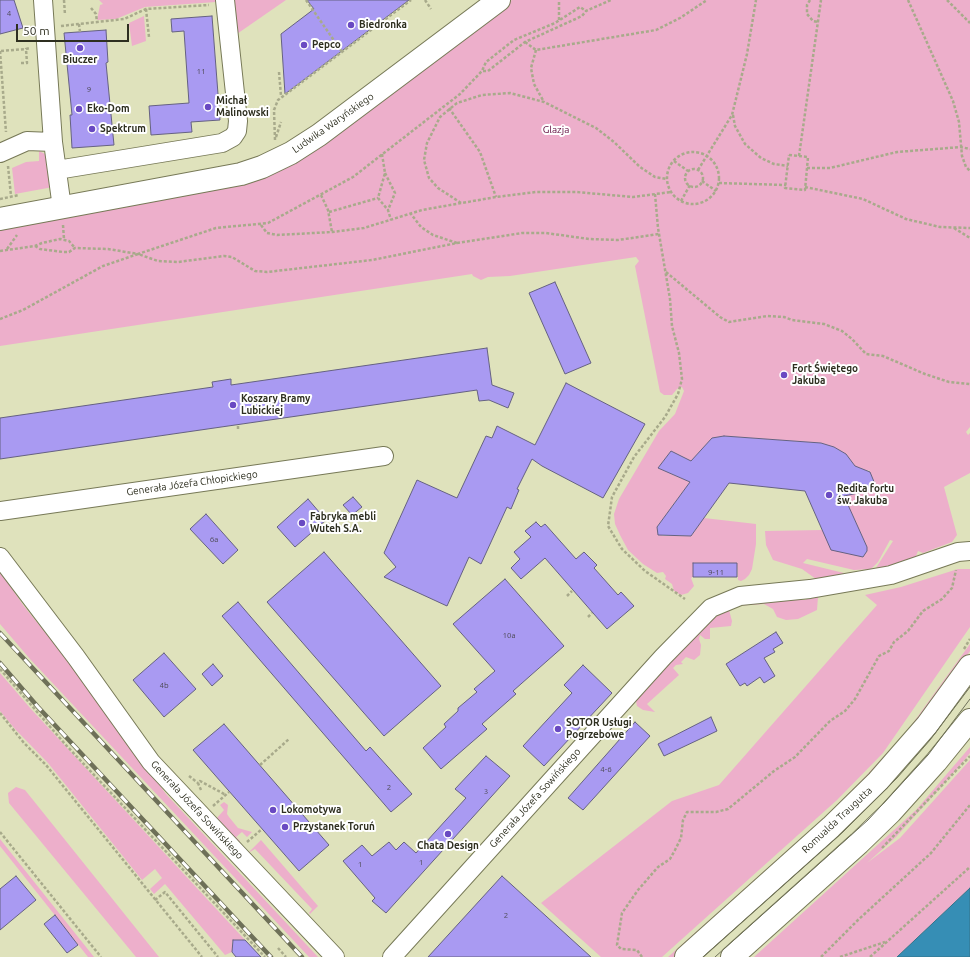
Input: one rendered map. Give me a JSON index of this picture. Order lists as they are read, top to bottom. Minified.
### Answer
{"streets":{"main road":["Ludwika Waryńskiego","Romualda Traugutta"],"street":["Generała Józefa Chłopickiego","Generała Józefa Sowińskiego"]},"parks":["Glazja"],"places":["Biedronka","Pepco","Biuczer","Michał Malinowski","Eko-Dom","Spektrum","Fort Świętego Jakuba","Koszary Bramy Lubickiej","Redita fortu św. Jakuba","Fabryka mebli Wuteh S.A.","SOTOR Usługi Pogrzebowe","Lokomotywa","Przystanek Toruń","Chata Design"],"house_numbers":["4","11","9","6a","9-11","10a","4b","4-6","2","3","1","1","2"],"scale_bar":"50 m"}
